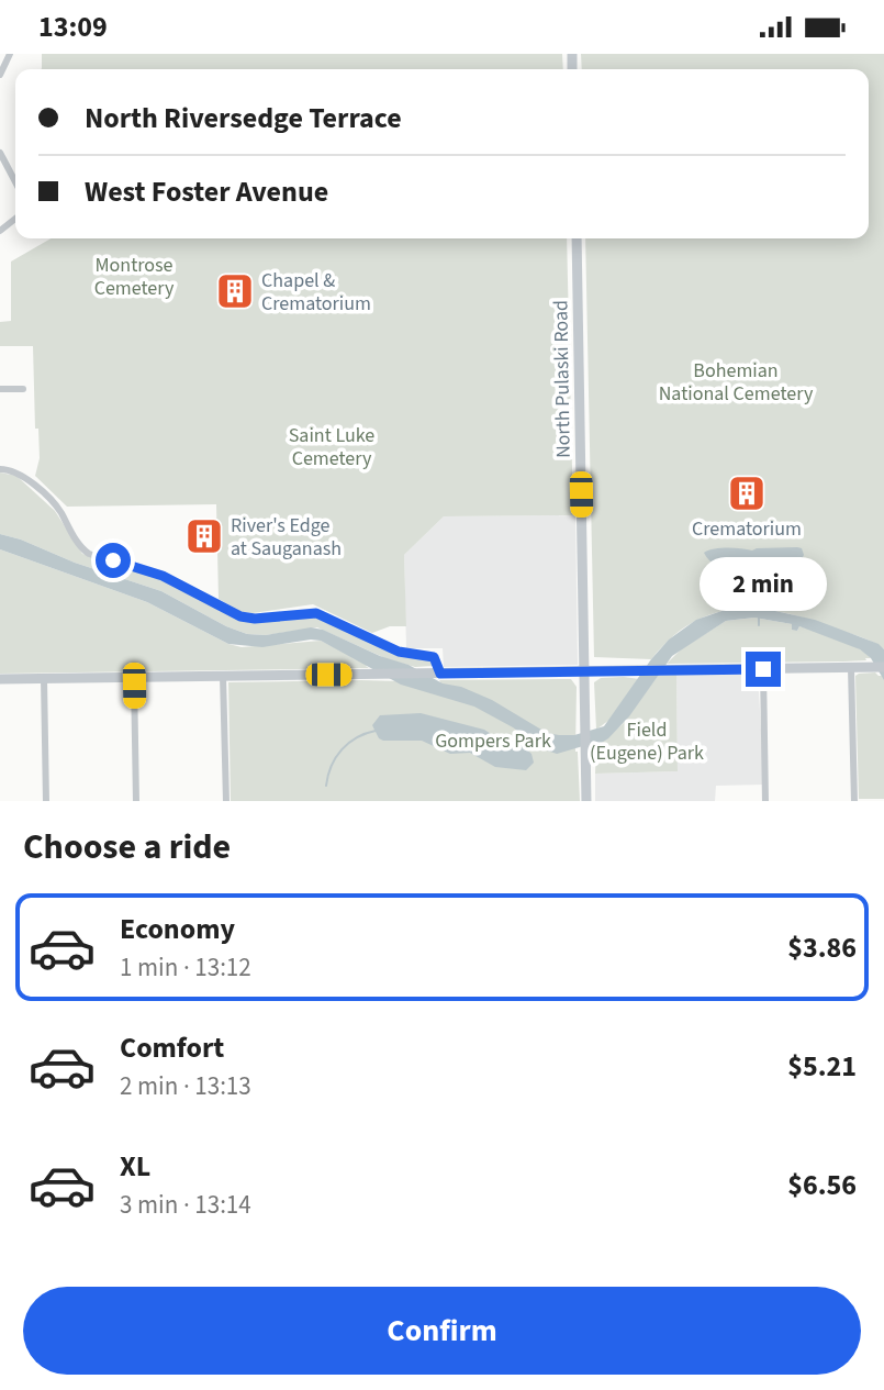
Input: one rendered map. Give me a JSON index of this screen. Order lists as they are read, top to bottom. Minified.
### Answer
{"streets":{"main road":["North Pulaski Road"]},"parks":["Montrose Cemetery","Bohemian National Cemetery","Saint Luke Cemetery","Field (Eugene) Park","Gompers Park"],"places":{"building":["Chapel & Crematorium","Crematorium","River's Edge at Sauganash"]},"page":{"status":"13:09","banner":["North Riversedge Terrace","West Foster Avenue"],"bubble":"2 min","heading":"Choose a ride","list":[{"name":"Economy","note":"1 min · 13:12","value":"$3.86"},{"name":"Comfort","note":"2 min · 13:13","value":"$5.21"},{"name":"XL","note":"3 min · 13:14","value":"$6.56"}],"buttons":"Confirm"}}
